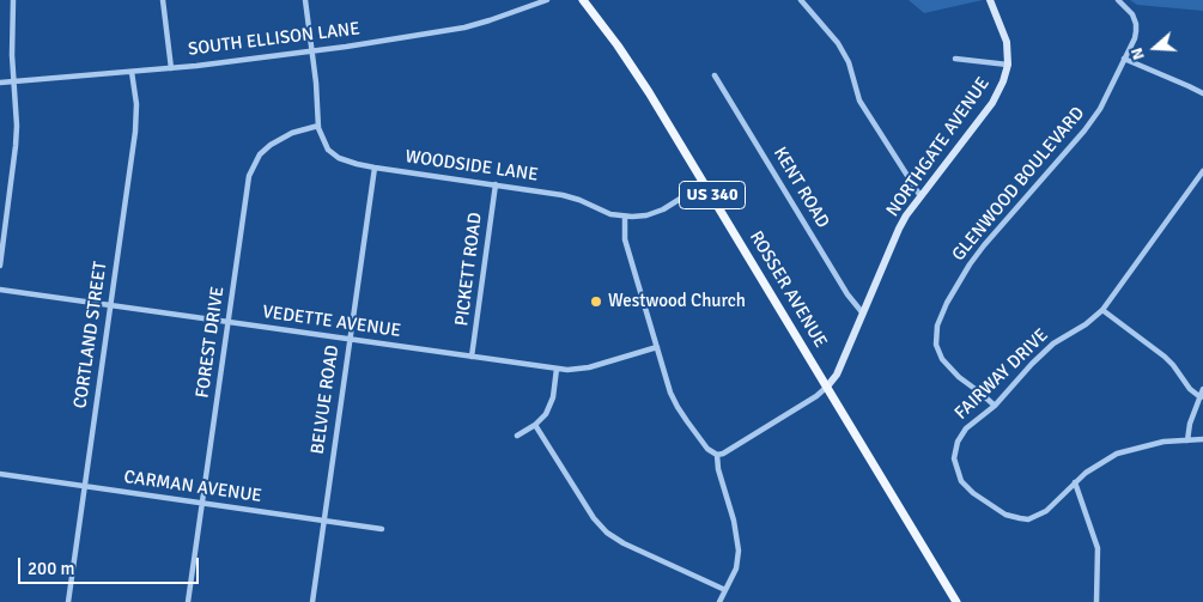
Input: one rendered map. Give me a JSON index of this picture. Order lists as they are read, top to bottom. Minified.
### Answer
{"streets":{"main road":["US 340","ROSSER AVENUE"],"street":["SOUTH ELLISON LANE","NORTHGATE AVENUE","WOODSIDE LANE","GLENWOOD BOULEVARD","KENT ROAD","PICKETT ROAD","VEDETTE AVENUE","CORTLAND STREET","FOREST DRIVE","FAIRWAY DRIVE","BELVUE ROAD","CARMAN AVENUE"]},"crossings":[["SOUTH ELLISON LANE","WOODSIDE LANE"],["SOUTH ELLISON LANE","CORTLAND STREET"],["NORTHGATE AVENUE","KENT ROAD"],["NORTHGATE AVENUE","ROSSER AVENUE"],["WOODSIDE LANE","PICKETT ROAD"],["WOODSIDE LANE","ROSSER AVENUE"],["WOODSIDE LANE","FOREST DRIVE"],["WOODSIDE LANE","BELVUE ROAD"],["GLENWOOD BOULEVARD","FAIRWAY DRIVE"],["PICKETT ROAD","VEDETTE AVENUE"],["VEDETTE AVENUE","CORTLAND STREET"],["VEDETTE AVENUE","FOREST DRIVE"],["VEDETTE AVENUE","BELVUE ROAD"],["CORTLAND STREET","CARMAN AVENUE"],["FOREST DRIVE","CARMAN AVENUE"],["BELVUE ROAD","CARMAN AVENUE"]],"places":["Westwood Church"],"scale_bar":"200 m","north":"left"}
